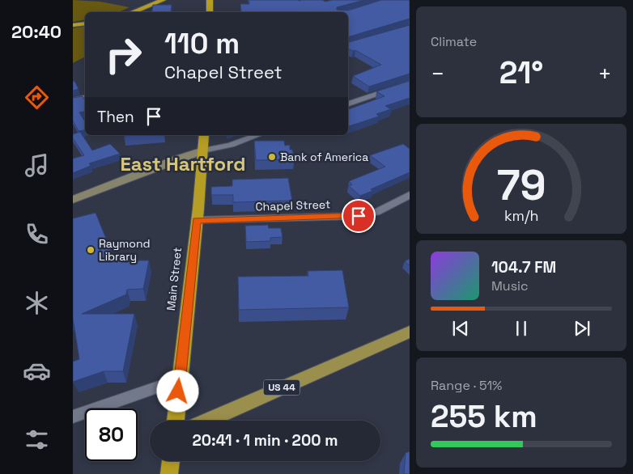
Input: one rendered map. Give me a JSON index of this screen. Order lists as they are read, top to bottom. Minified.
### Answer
{"streets":{"highway":["Main Street"],"main road":["US 44"],"street":["Chapel Street"]},"crossings":[["Chapel Street","Main Street"]],"districts":["East Hartford"],"places":["Bank of America","Raymond Library"],"page":{"tabs":"20:40","tile":["Climate",["Range · 51%","255 km"]],"turn":["110 m","Chapel Street"],"heat":["−","21°","+"],"then":"Then","song":["104.7 FM","Music"],"limit":"80","trip":"20:41 · 1 min · 200 m","gauge":["79","km/h"]}}
